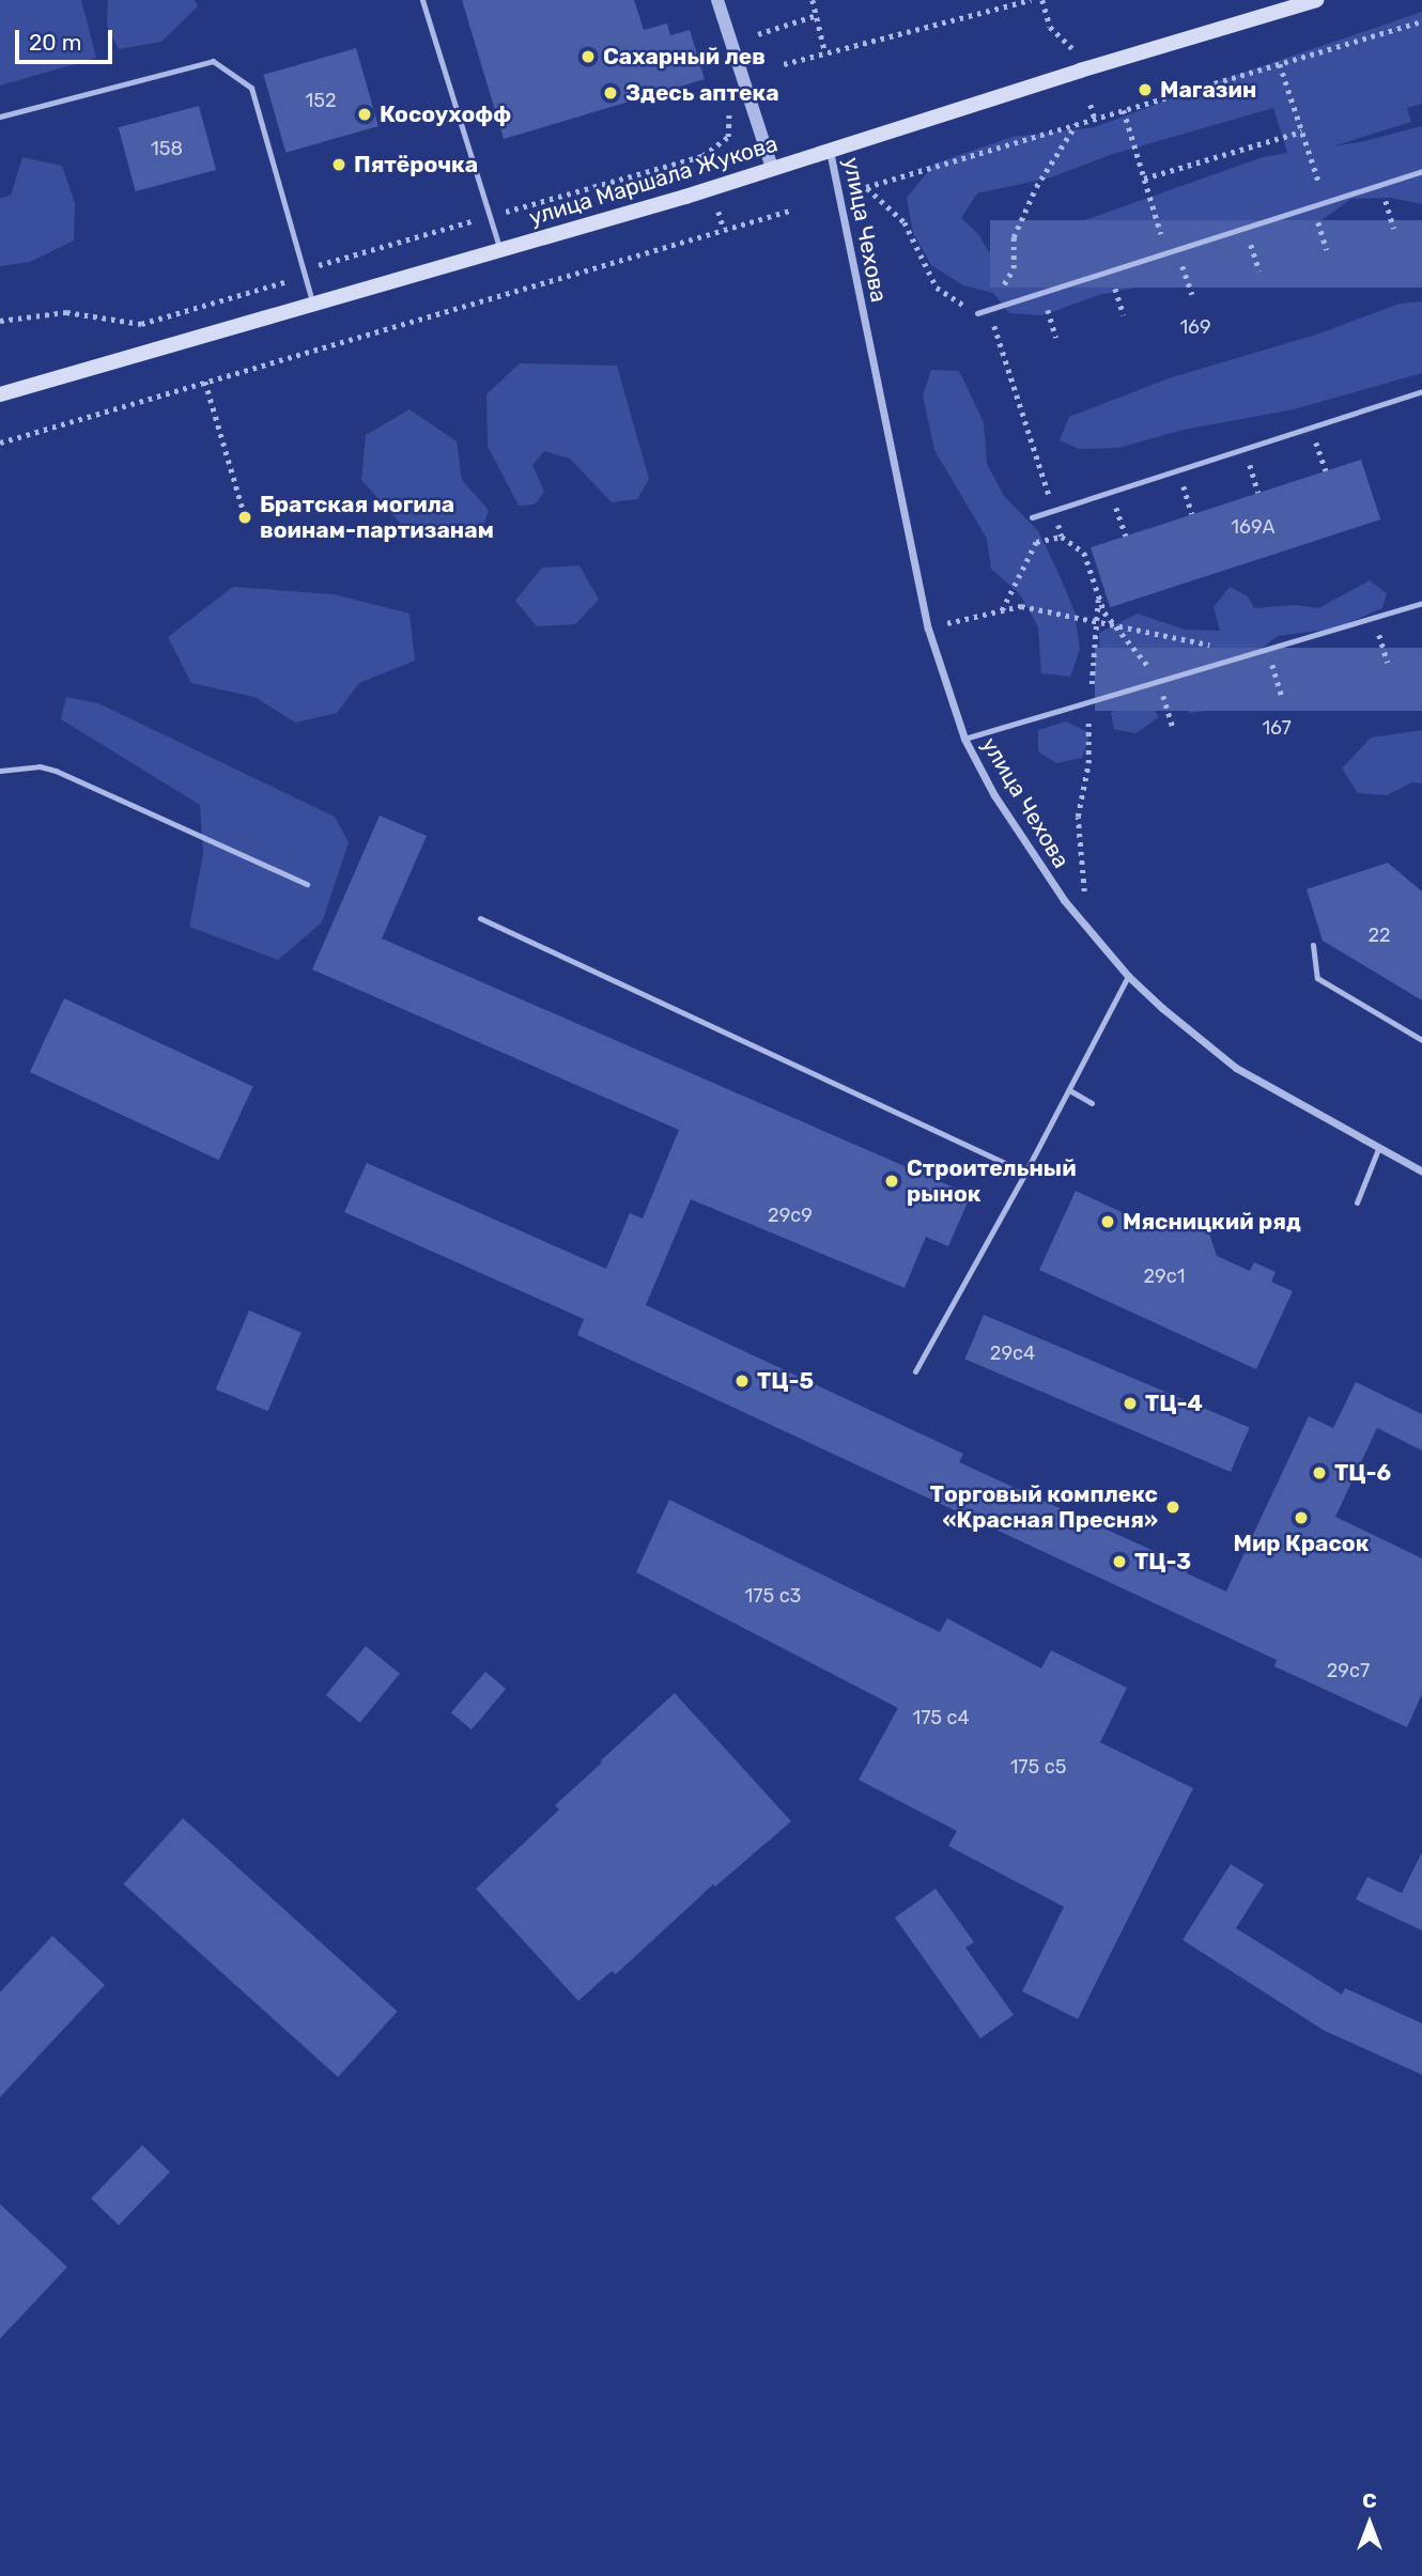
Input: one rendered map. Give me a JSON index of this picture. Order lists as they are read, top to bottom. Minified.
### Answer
{"streets":{"main road":["улица Маршала Жукова"],"street":["улица Чехова"]},"crossings":[["улица Маршала Жукова","улица Чехова"]],"places":["Сахарный лев","Магазин","Здесь аптека","Косоухофф","Пятёрочка","Братская могила воинам-партизанам","Строительный рынок","Мясницкий ряд","ТЦ-5","ТЦ-4","ТЦ-6","Торговый комплекс «Красная Пресня»","Мир Красок","ТЦ-3"],"house_numbers":["152","158","169","169А","167","22","29с9","29с1","29с4","175 с3","29с7","175 с4","175 с5"],"scale_bar":"20 m","north":"top"}
